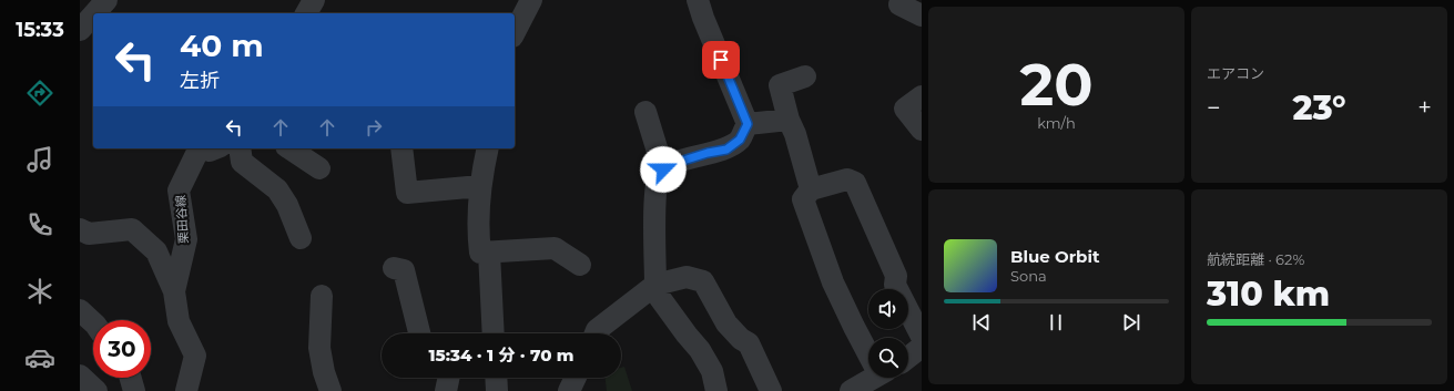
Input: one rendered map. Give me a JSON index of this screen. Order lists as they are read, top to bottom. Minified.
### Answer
{"streets":{"street":["栗田谷線"]},"page":{"tabs":"15:33","tile":[["20","km/h"],"エアコン",["航続距離 · 62%","310 km"]],"turn":["40 m","左折"],"heat":["−","23°","+"],"song":["Blue Orbit","Sona"],"limit":"30","trip":"15:34 · 1 分 · 70 m"}}
